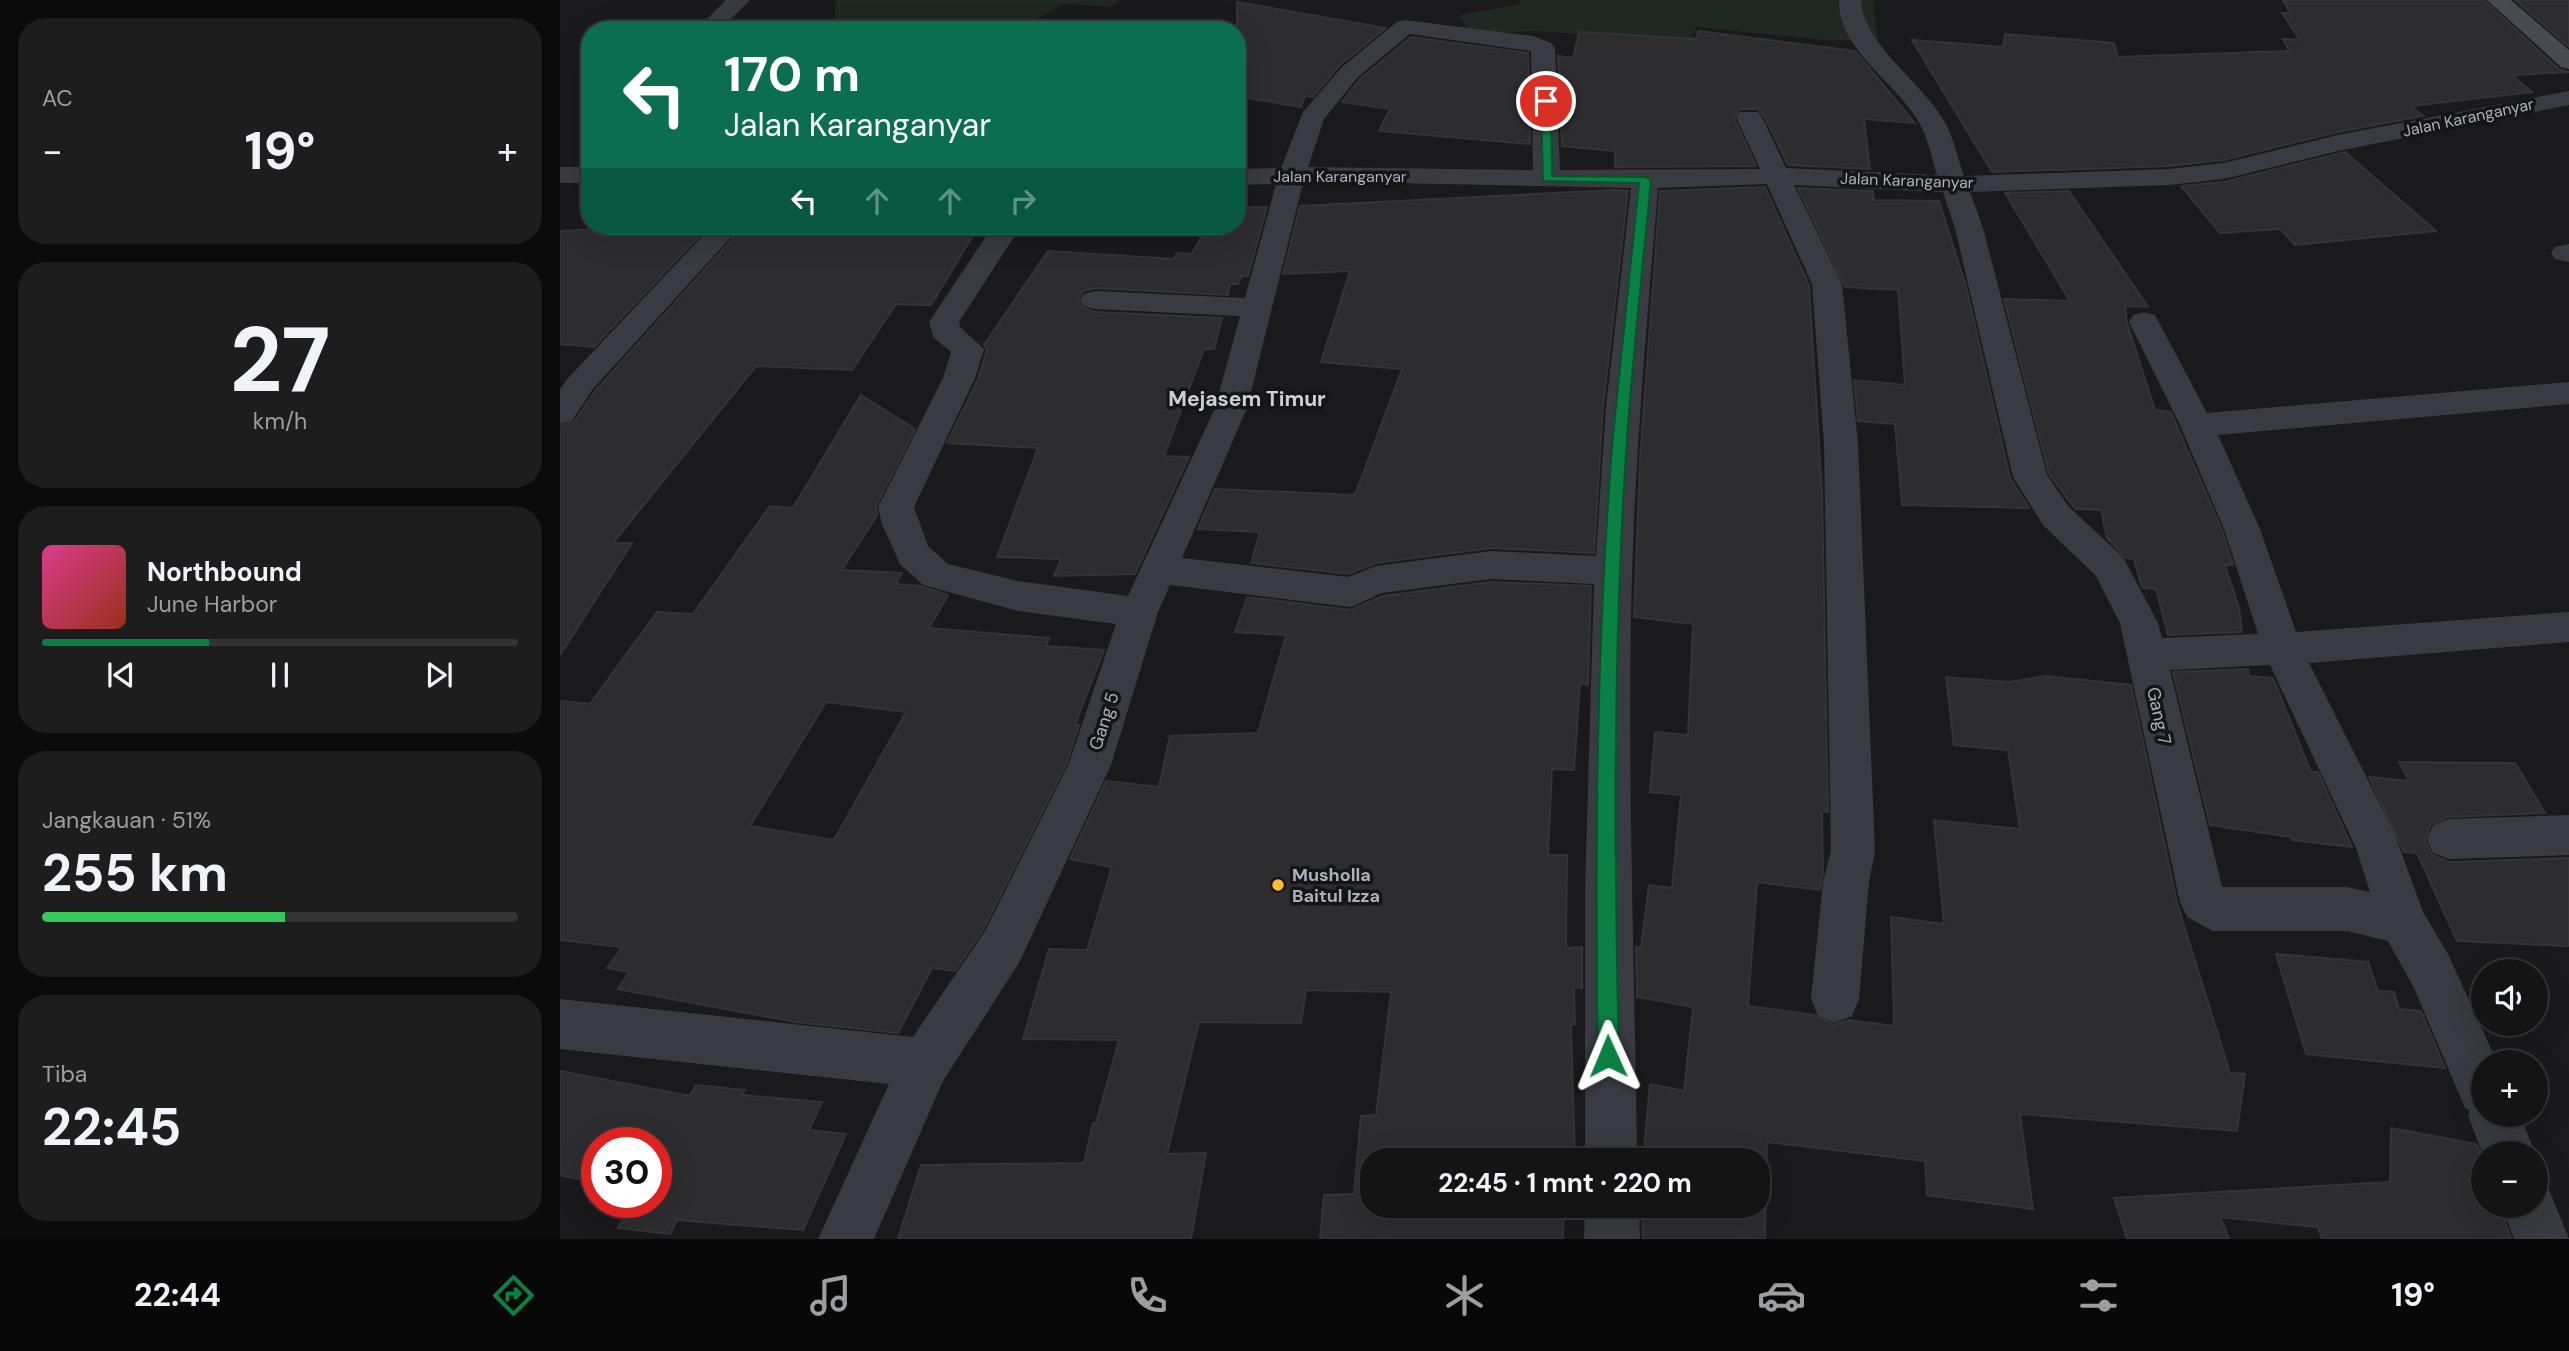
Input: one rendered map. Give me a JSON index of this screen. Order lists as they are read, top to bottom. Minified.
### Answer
{"streets":{"street":["Jalan Karanganyar","Gang 7","Gang 5"]},"crossings":[["Jalan Karanganyar","Gang 7"],["Jalan Karanganyar","Gang 5"]],"districts":["Mejasem Timur"],"places":["Musholla Baitul Izza"],"page":{"tile":["AC",["27","km/h"],["Jangkauan · 51%","255 km"],["Tiba","22:45"]],"turn":["170 m","Jalan Karanganyar"],"heat":["−","19°","+"],"song":["Northbound","June Harbor"],"map_buttons":["+","−"],"limit":"30","trip":"22:45 · 1 mnt · 220 m","tabs":["22:44","19°"]}}
